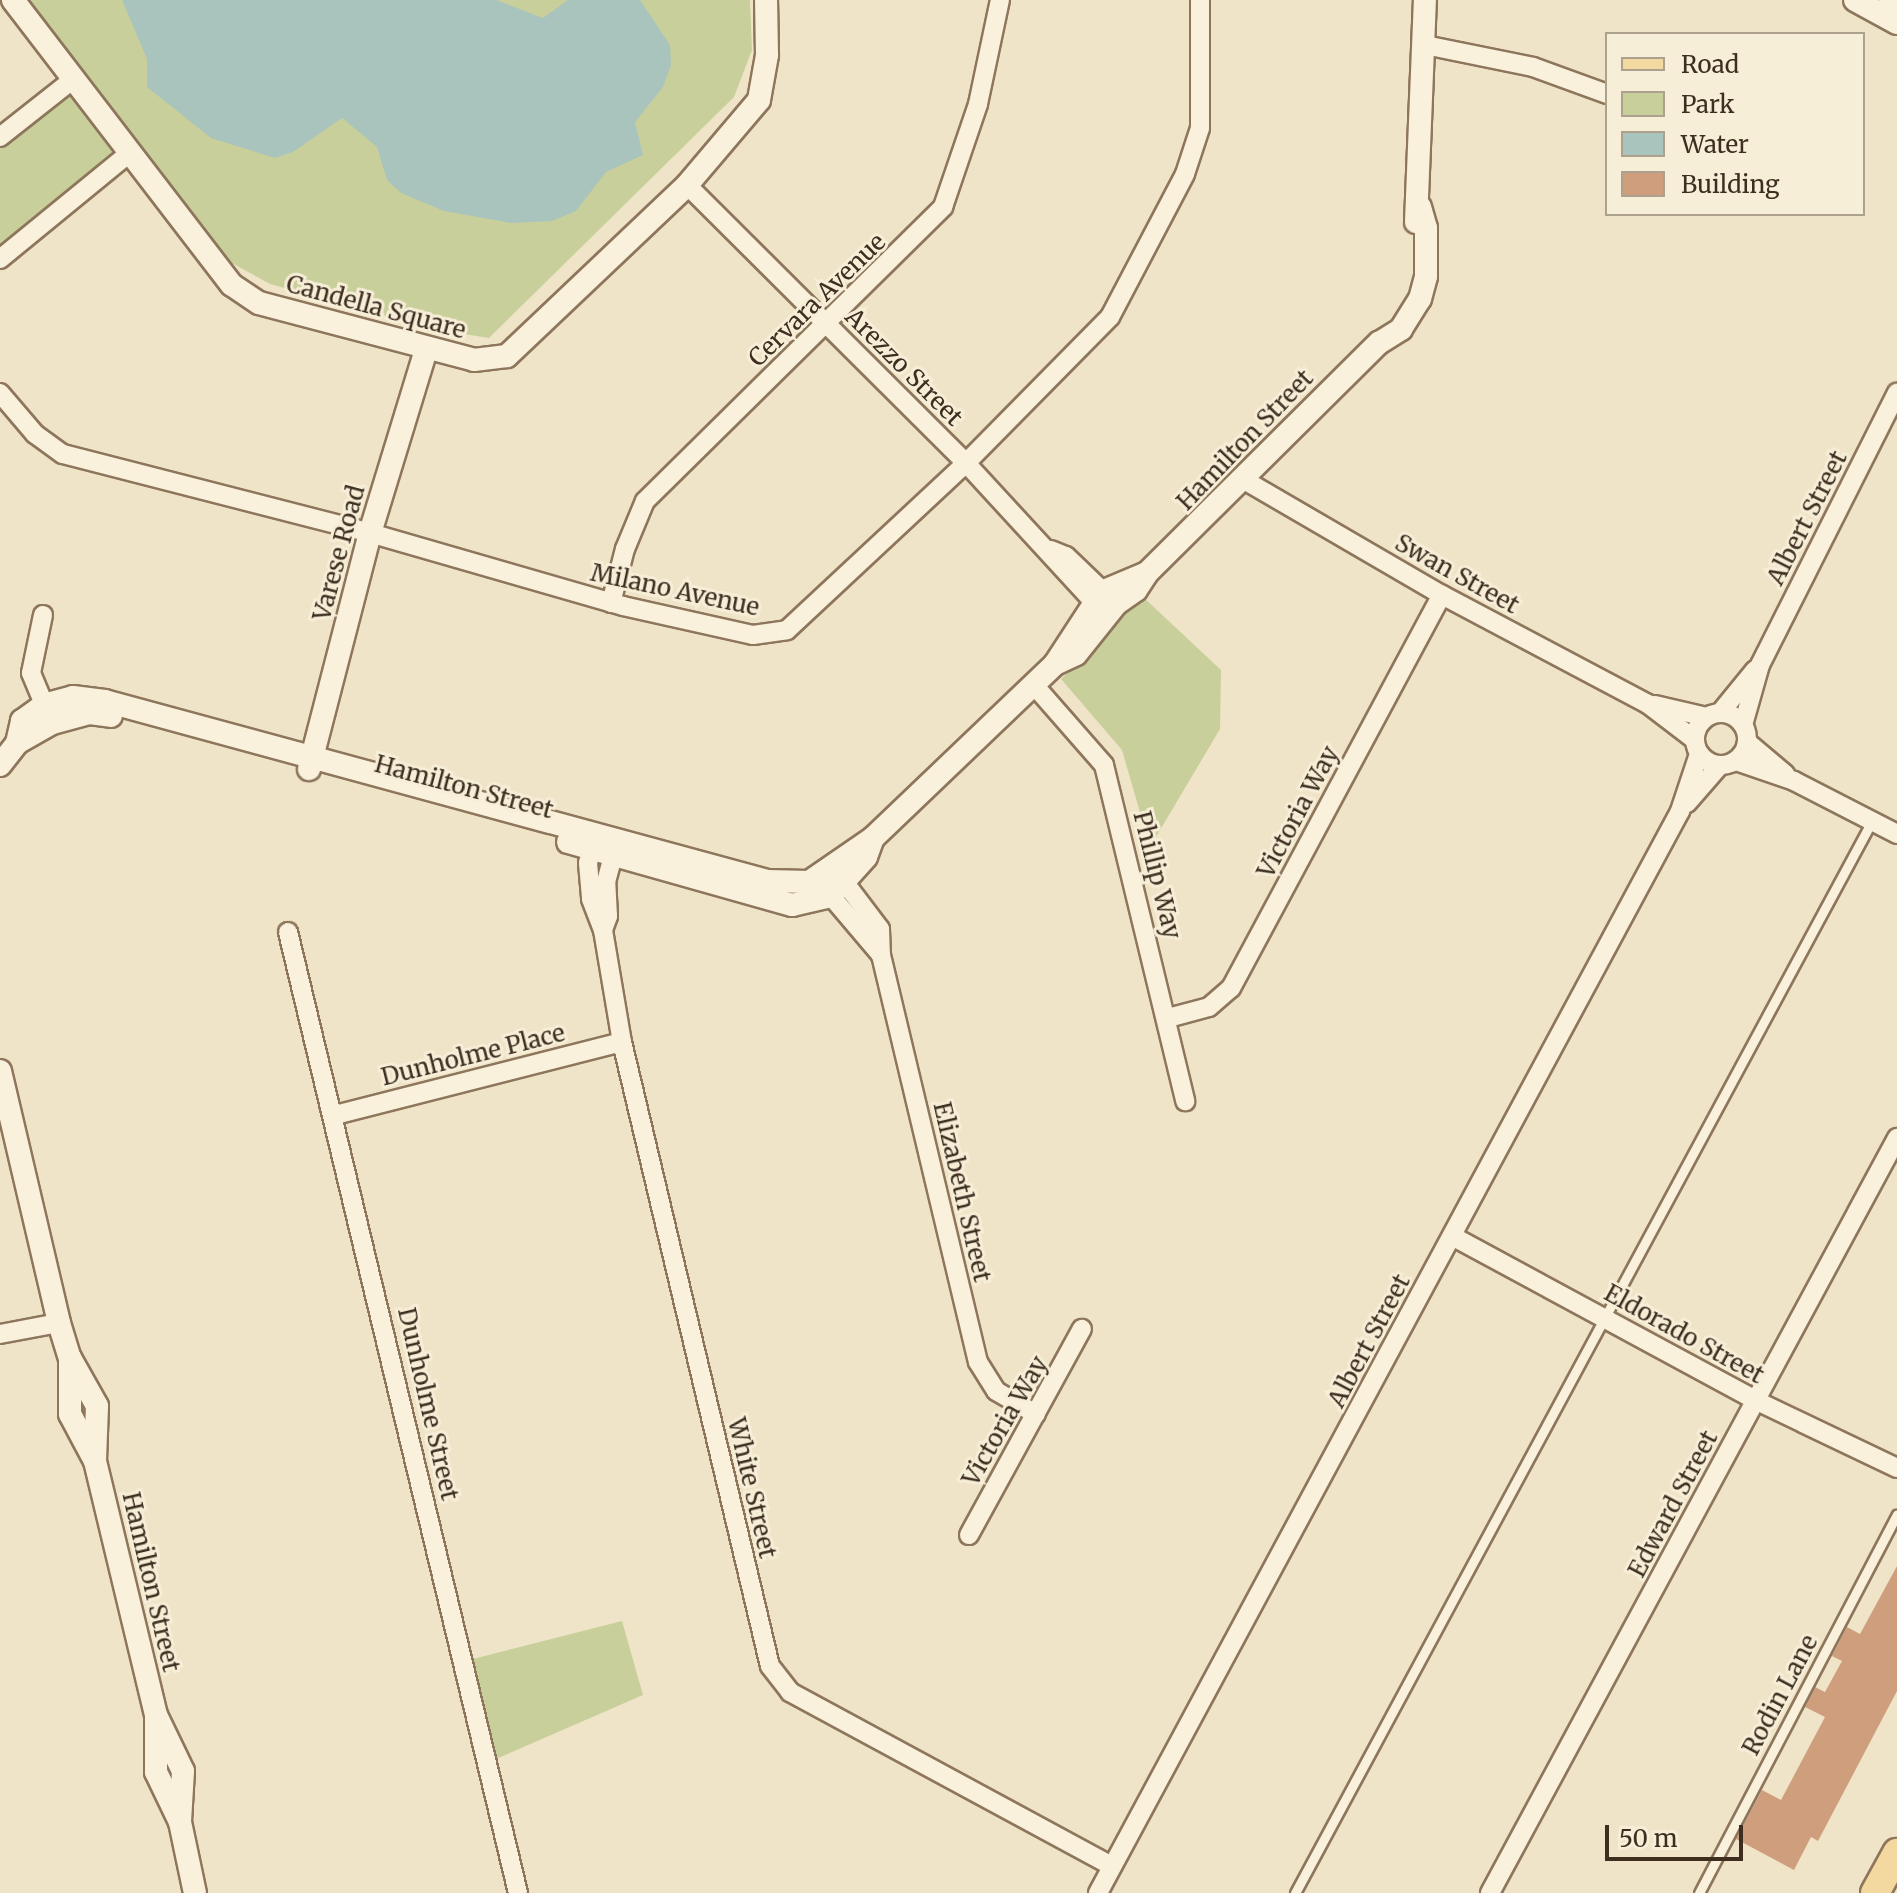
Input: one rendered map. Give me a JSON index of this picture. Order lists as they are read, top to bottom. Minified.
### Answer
{"streets":{"street":["Cervara Avenue","Candella Square","Arezzo Street","Hamilton Street","Albert Street","Varese Road","Swan Street","Milano Avenue","Victoria Way","Phillip Way","Dunholme Place","Elizabeth Street","Eldorado Street","Dunholme Street","White Street","Edward Street"],"lane":["Rodin Lane"]},"crossings":[["Cervara Avenue","Arezzo Street"],["Cervara Avenue","Milano Avenue"],["Candella Square","Arezzo Street"],["Candella Square","Varese Road"],["Arezzo Street","Hamilton Street"],["Arezzo Street","Milano Avenue"],["Hamilton Street","Varese Road"],["Hamilton Street","Swan Street"],["Hamilton Street","Phillip Way"],["Hamilton Street","Elizabeth Street"],["Hamilton Street","White Street"],["Albert Street","Swan Street"],["Albert Street","Eldorado Street"],["Albert Street","White Street"],["Varese Road","Milano Avenue"],["Swan Street","Victoria Way"],["Victoria Way","Phillip Way"],["Victoria Way","Elizabeth Street"],["Dunholme Place","Dunholme Street"],["Dunholme Place","White Street"],["Eldorado Street","Edward Street"]],"legend":["Road","Park","Water","Building"],"scale_bar":"50 m"}
